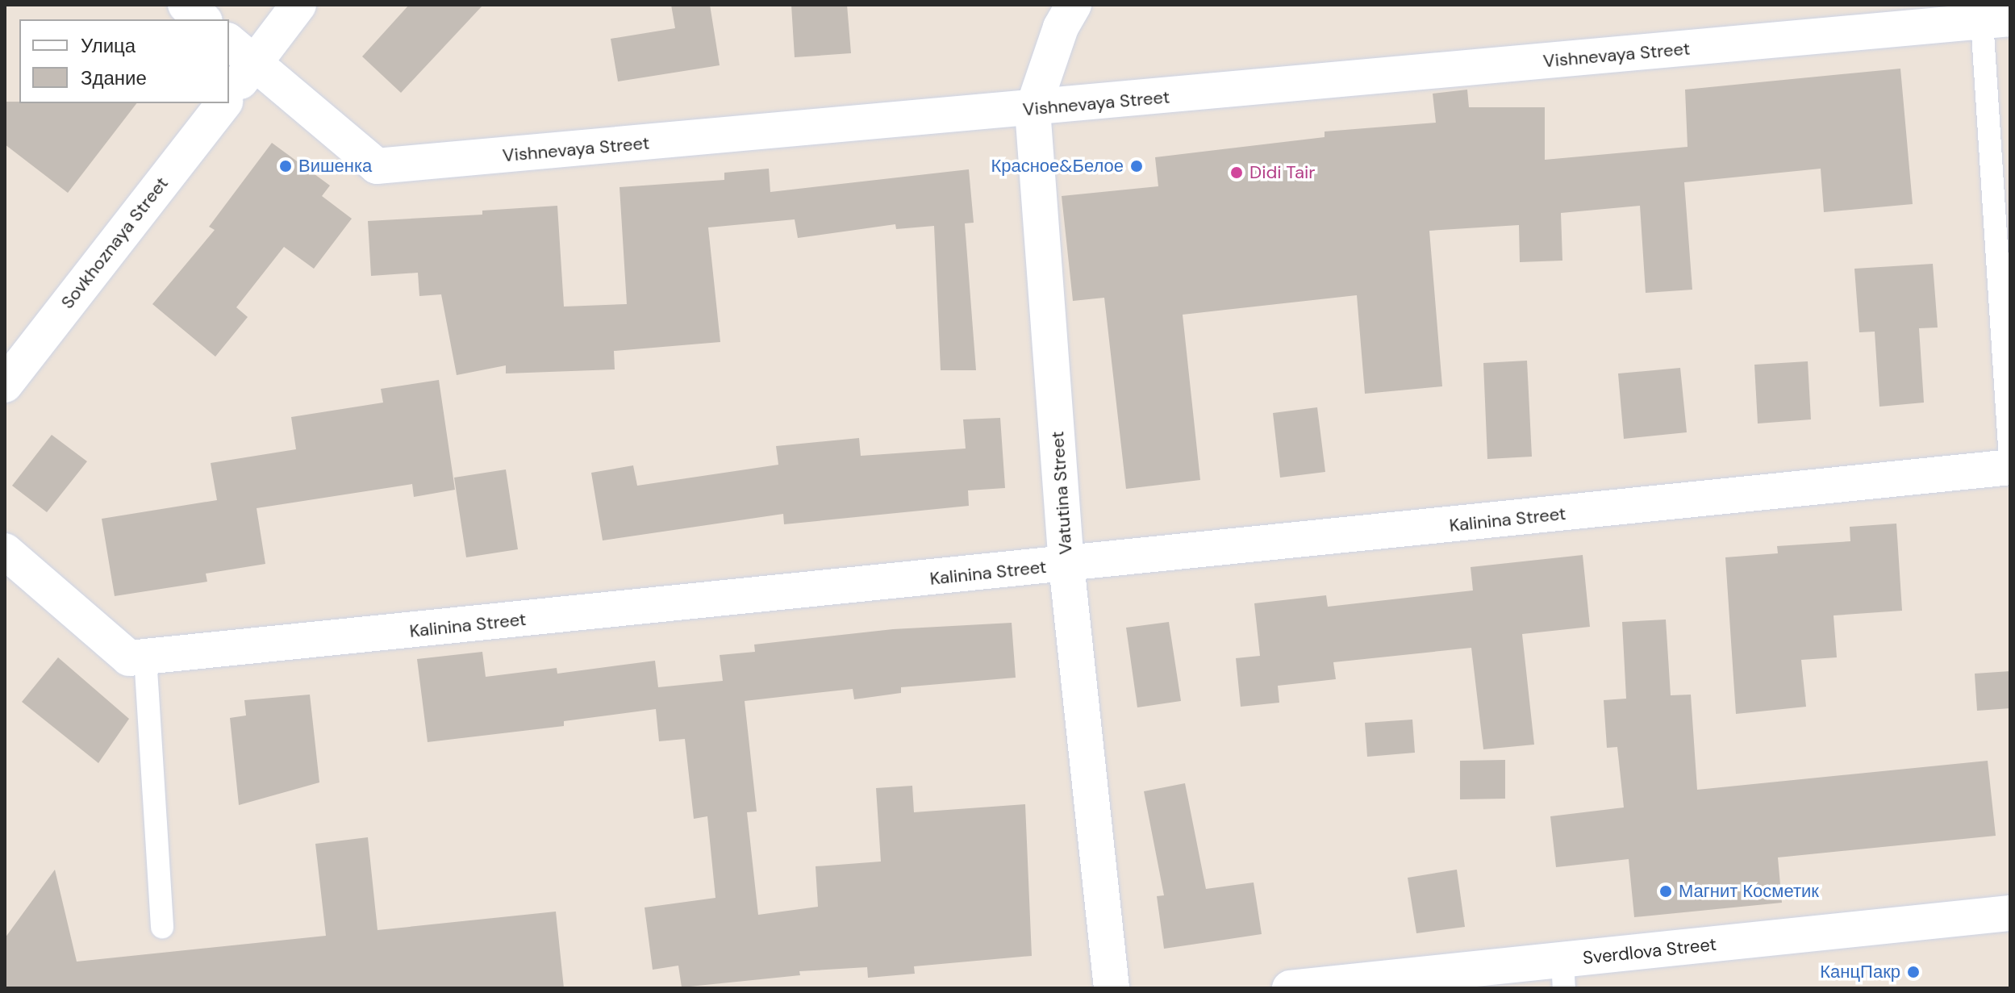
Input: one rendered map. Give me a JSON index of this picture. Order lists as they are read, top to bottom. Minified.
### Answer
{"streets":{"street":["Vishnevaya Street","Sovkhoznaya Street","Vatutina Street","Kalinina Street","Sverdlova Street"]},"crossings":[["Vishnevaya Street","Sovkhoznaya Street"],["Vishnevaya Street","Vatutina Street"],["Vatutina Street","Kalinina Street"]],"places":["Вишенка","Красное&Белое","Didi Tair","Магнит Косметик","КанцПакр"],"legend":["Улица","Здание"]}
